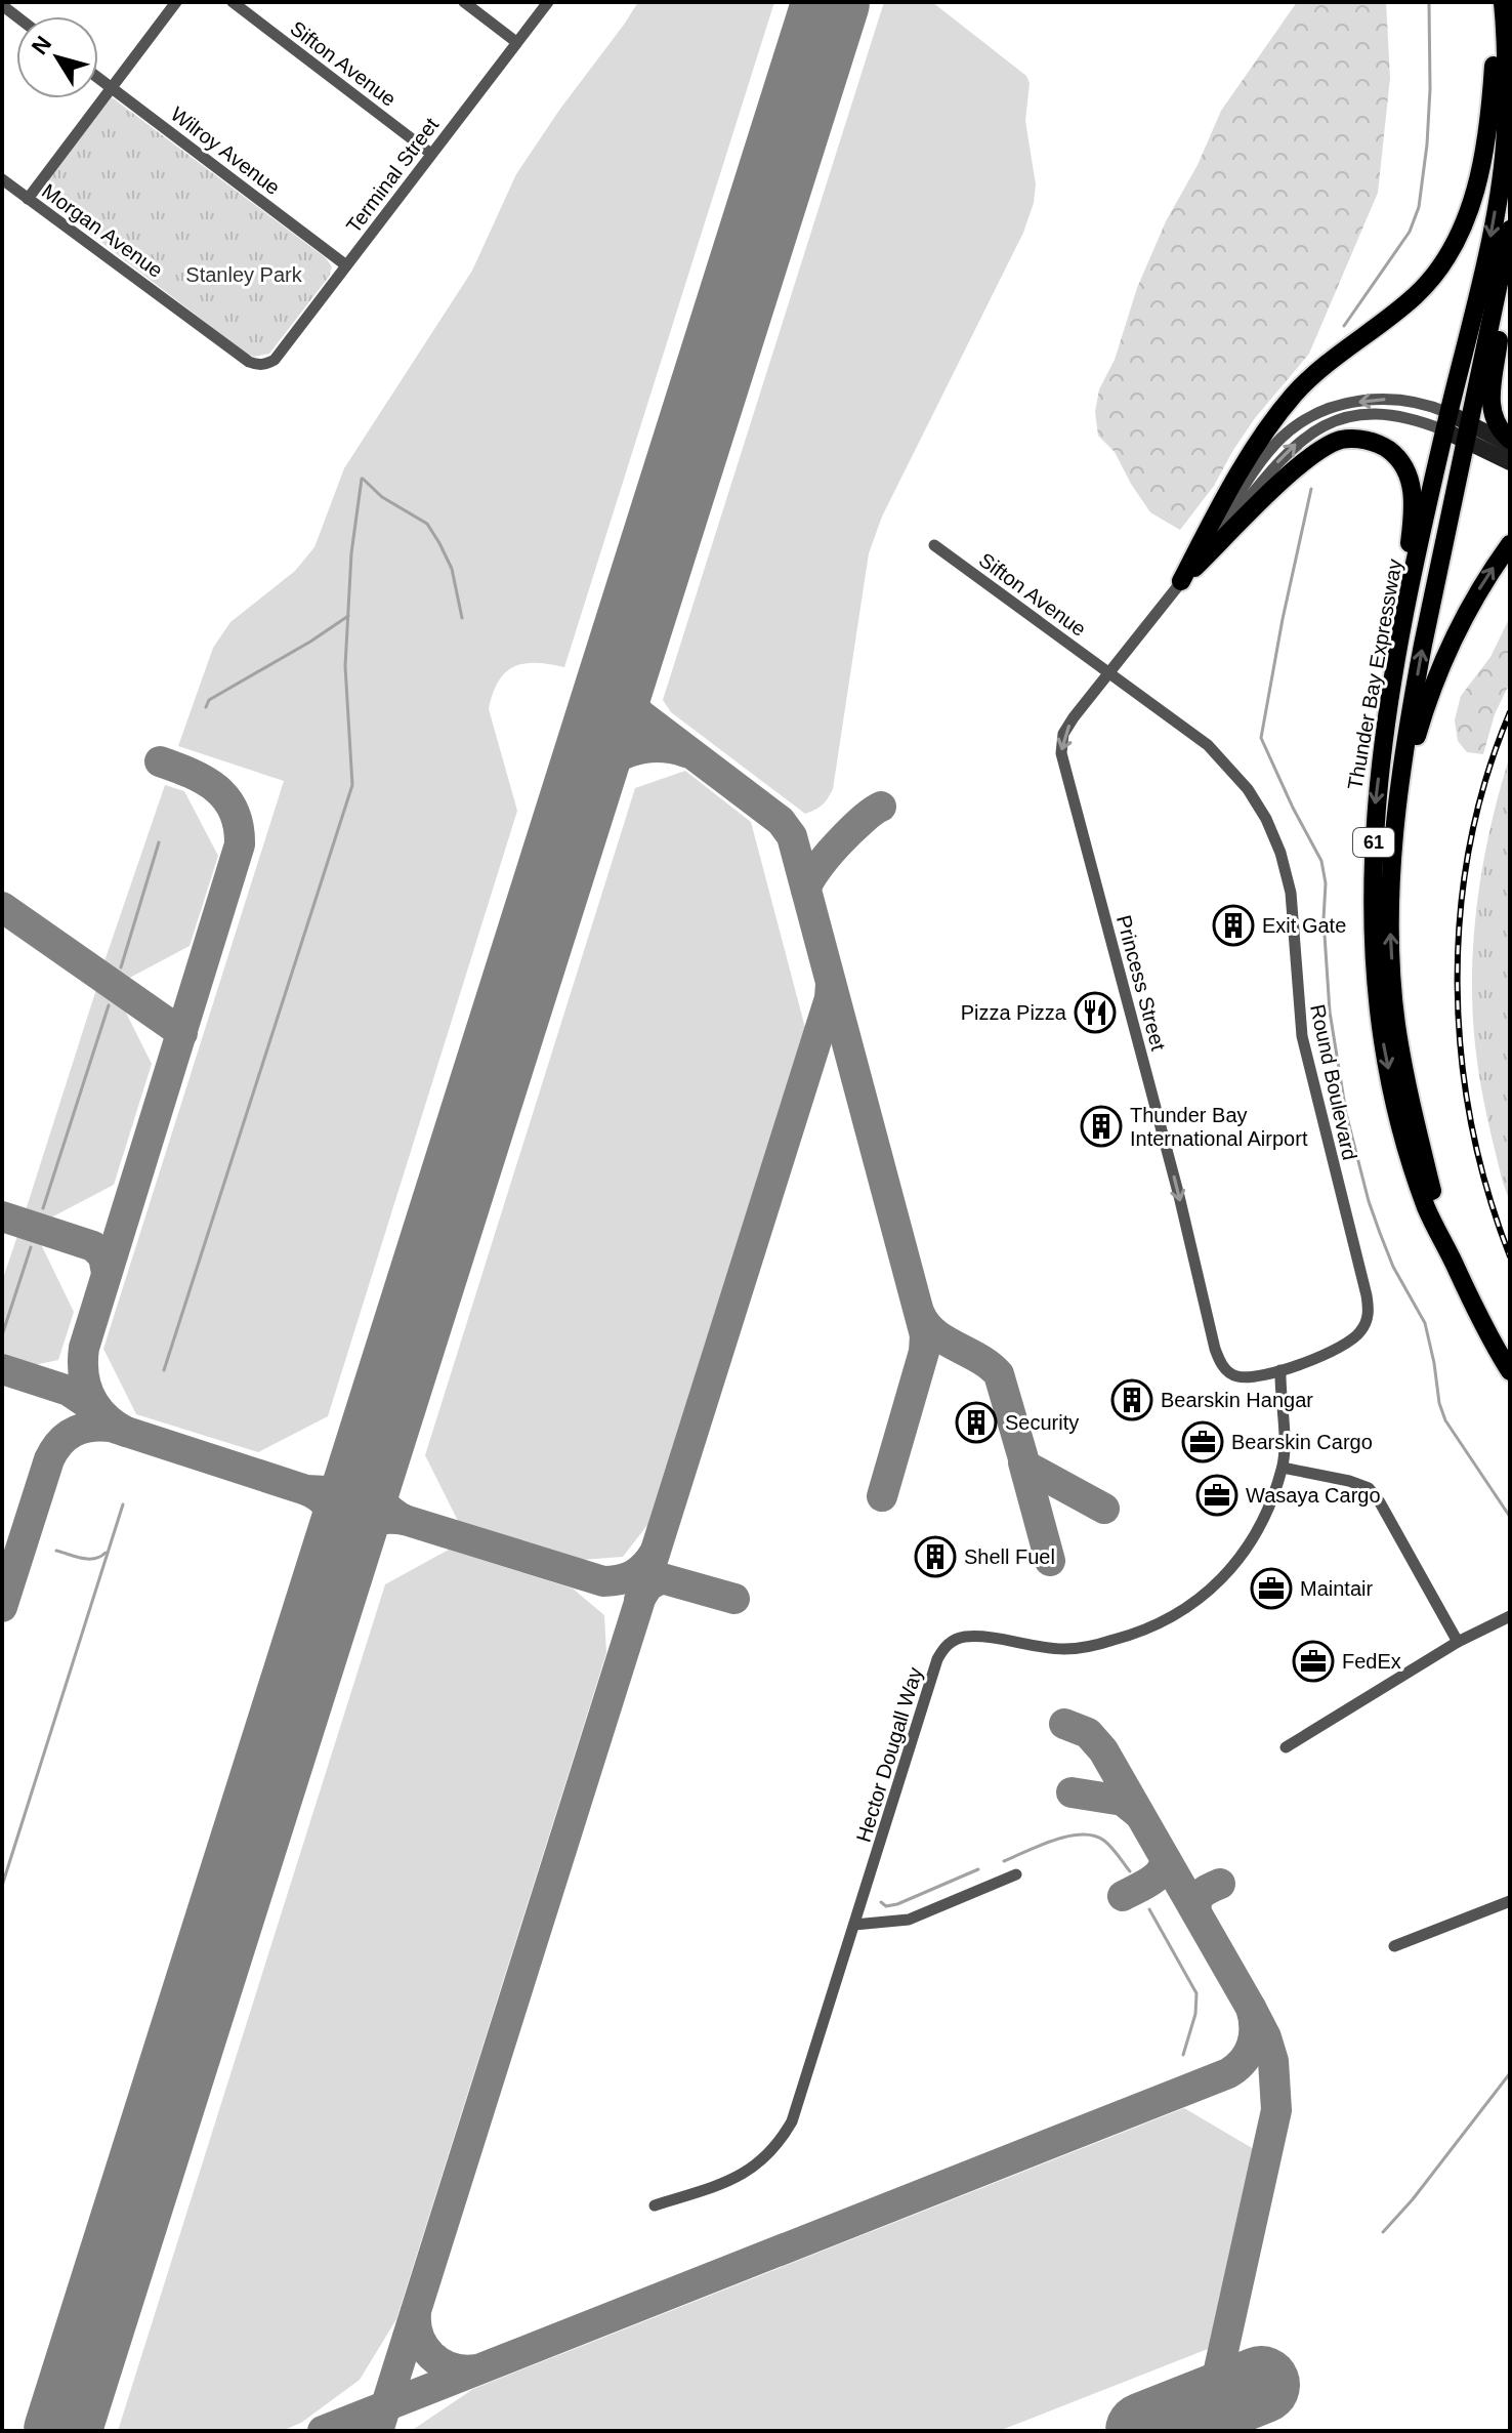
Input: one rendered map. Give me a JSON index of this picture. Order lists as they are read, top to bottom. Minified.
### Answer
{"streets":{"highway":["Thunder Bay Expressway","61"],"street":["Sifton Avenue","Wilroy Avenue","Terminal Street","Morgan Avenue","Princess Street","Round Boulevard","Hector Dougall Way"]},"crossings":[["Sifton Avenue","Terminal Street"],["Sifton Avenue","Princess Street"],["Sifton Avenue","Round Boulevard"],["Wilroy Avenue","Terminal Street"],["Terminal Street","Morgan Avenue"],["Thunder Bay Expressway","61"],["Thunder Bay Expressway","Princess Street"],["Princess Street","Round Boulevard"]],"parks":["Stanley Park"],"places":{"building":["Exit Gate","Thunder Bay International Airport","Bearskin Hangar","Security","Shell Fuel"],"restaurant":["Pizza Pizza"],"office":["Bearskin Cargo","Wasaya Cargo","Maintair","FedEx"]},"north":"top left"}
